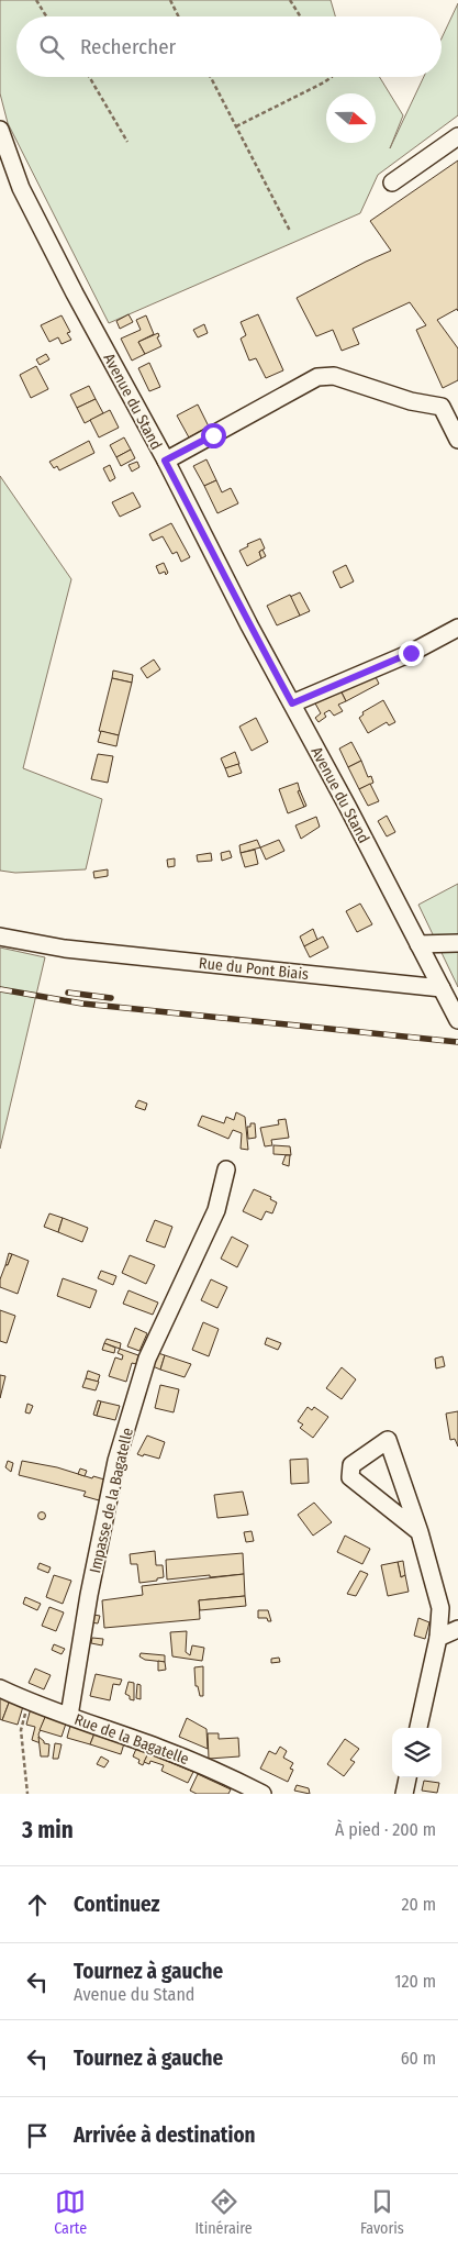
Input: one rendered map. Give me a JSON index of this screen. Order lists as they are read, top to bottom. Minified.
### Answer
{"streets":{"street":["Avenue du Stand","Rue du Pont Biais","Impasse de la Bagatelle","Rue de la Bagatelle"]},"crossings":[["Avenue du Stand","Rue du Pont Biais"],["Impasse de la Bagatelle","Rue de la Bagatelle"]],"north":"right","page":{"search":"Rechercher","heading":["3 min","À pied · 200 m"],"list":[["Continuez","20 m"],["Tournez à gauche","Avenue du Stand","120 m"],["Tournez à gauche","60 m"],"Arrivée à destination"],"nav":["Carte","Itinéraire","Favoris"]}}
